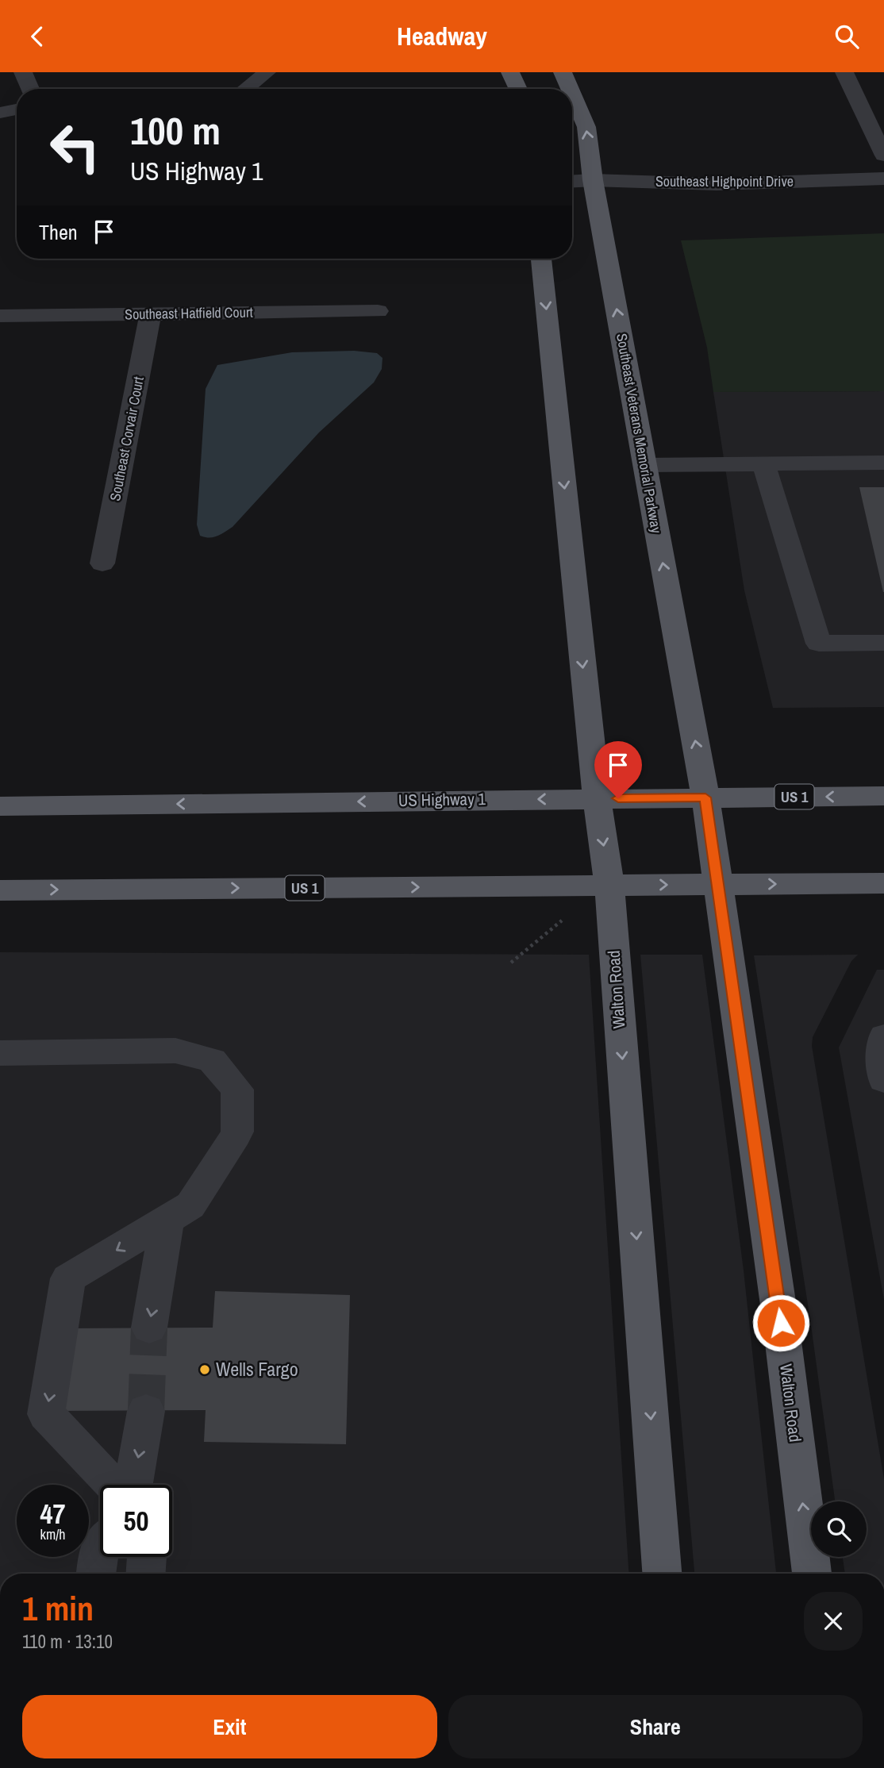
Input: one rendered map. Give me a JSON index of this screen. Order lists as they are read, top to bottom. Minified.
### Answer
{"streets":{"main road":["Southeast Veterans Memorial Parkway","US 1","US Highway 1","Walton Road"],"street":["Southeast Highpoint Drive","Southeast Hatfield Court","Southeast Corvair Court"]},"crossings":[["Southeast Highpoint Drive","Southeast Veterans Memorial Parkway"],["Southeast Hatfield Court","Southeast Corvair Court"],["Southeast Veterans Memorial Parkway","US Highway 1"],["Southeast Veterans Memorial Parkway","Walton Road"],["US 1","Walton Road"],["US Highway 1","Walton Road"]],"places":["Wells Fargo"],"page":{"header":"Headway","turn":["100 m","US Highway 1"],"then":"Then","speed":"47 km/h","limit":"50","heading":["1 min","110 m · 13:10"],"buttons":["Exit","Share"]}}
